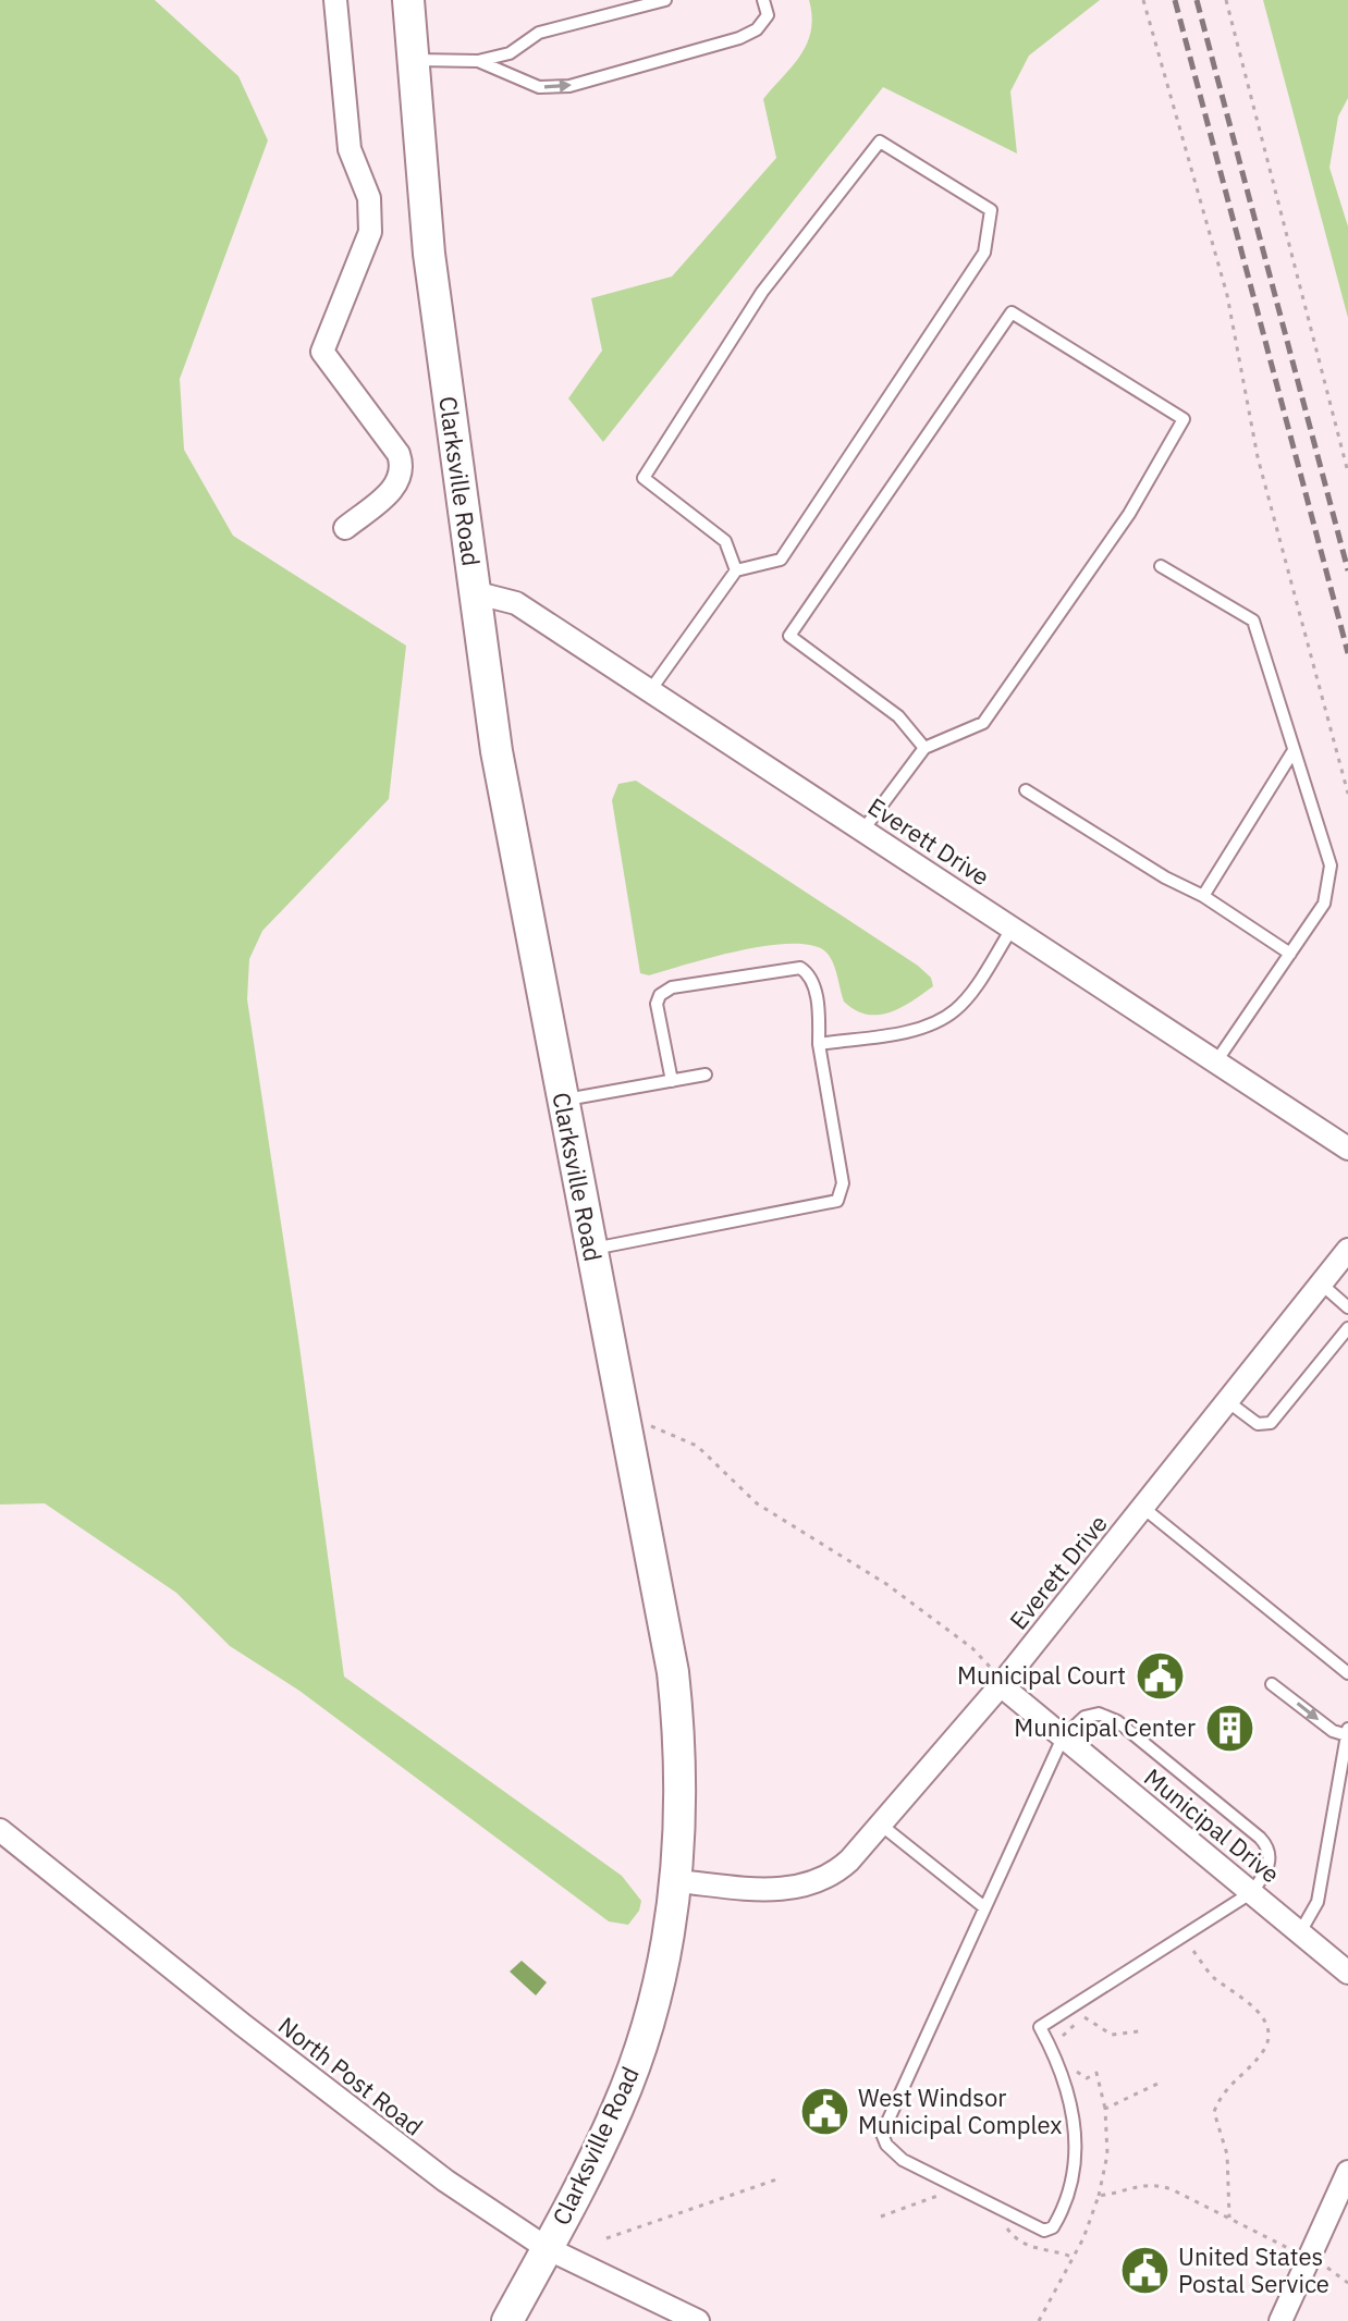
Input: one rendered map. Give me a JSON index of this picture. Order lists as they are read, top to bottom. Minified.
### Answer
{"streets":{"street":["Clarksville Road","Everett Drive","Municipal Drive","North Post Road"]},"crossings":[["Clarksville Road","Everett Drive"],["Clarksville Road","North Post Road"],["Everett Drive","Municipal Drive"]],"places":{"public building":["Municipal Court","West Windsor Municipal Complex","United States Postal Service"],"building":["Municipal Center"]}}
